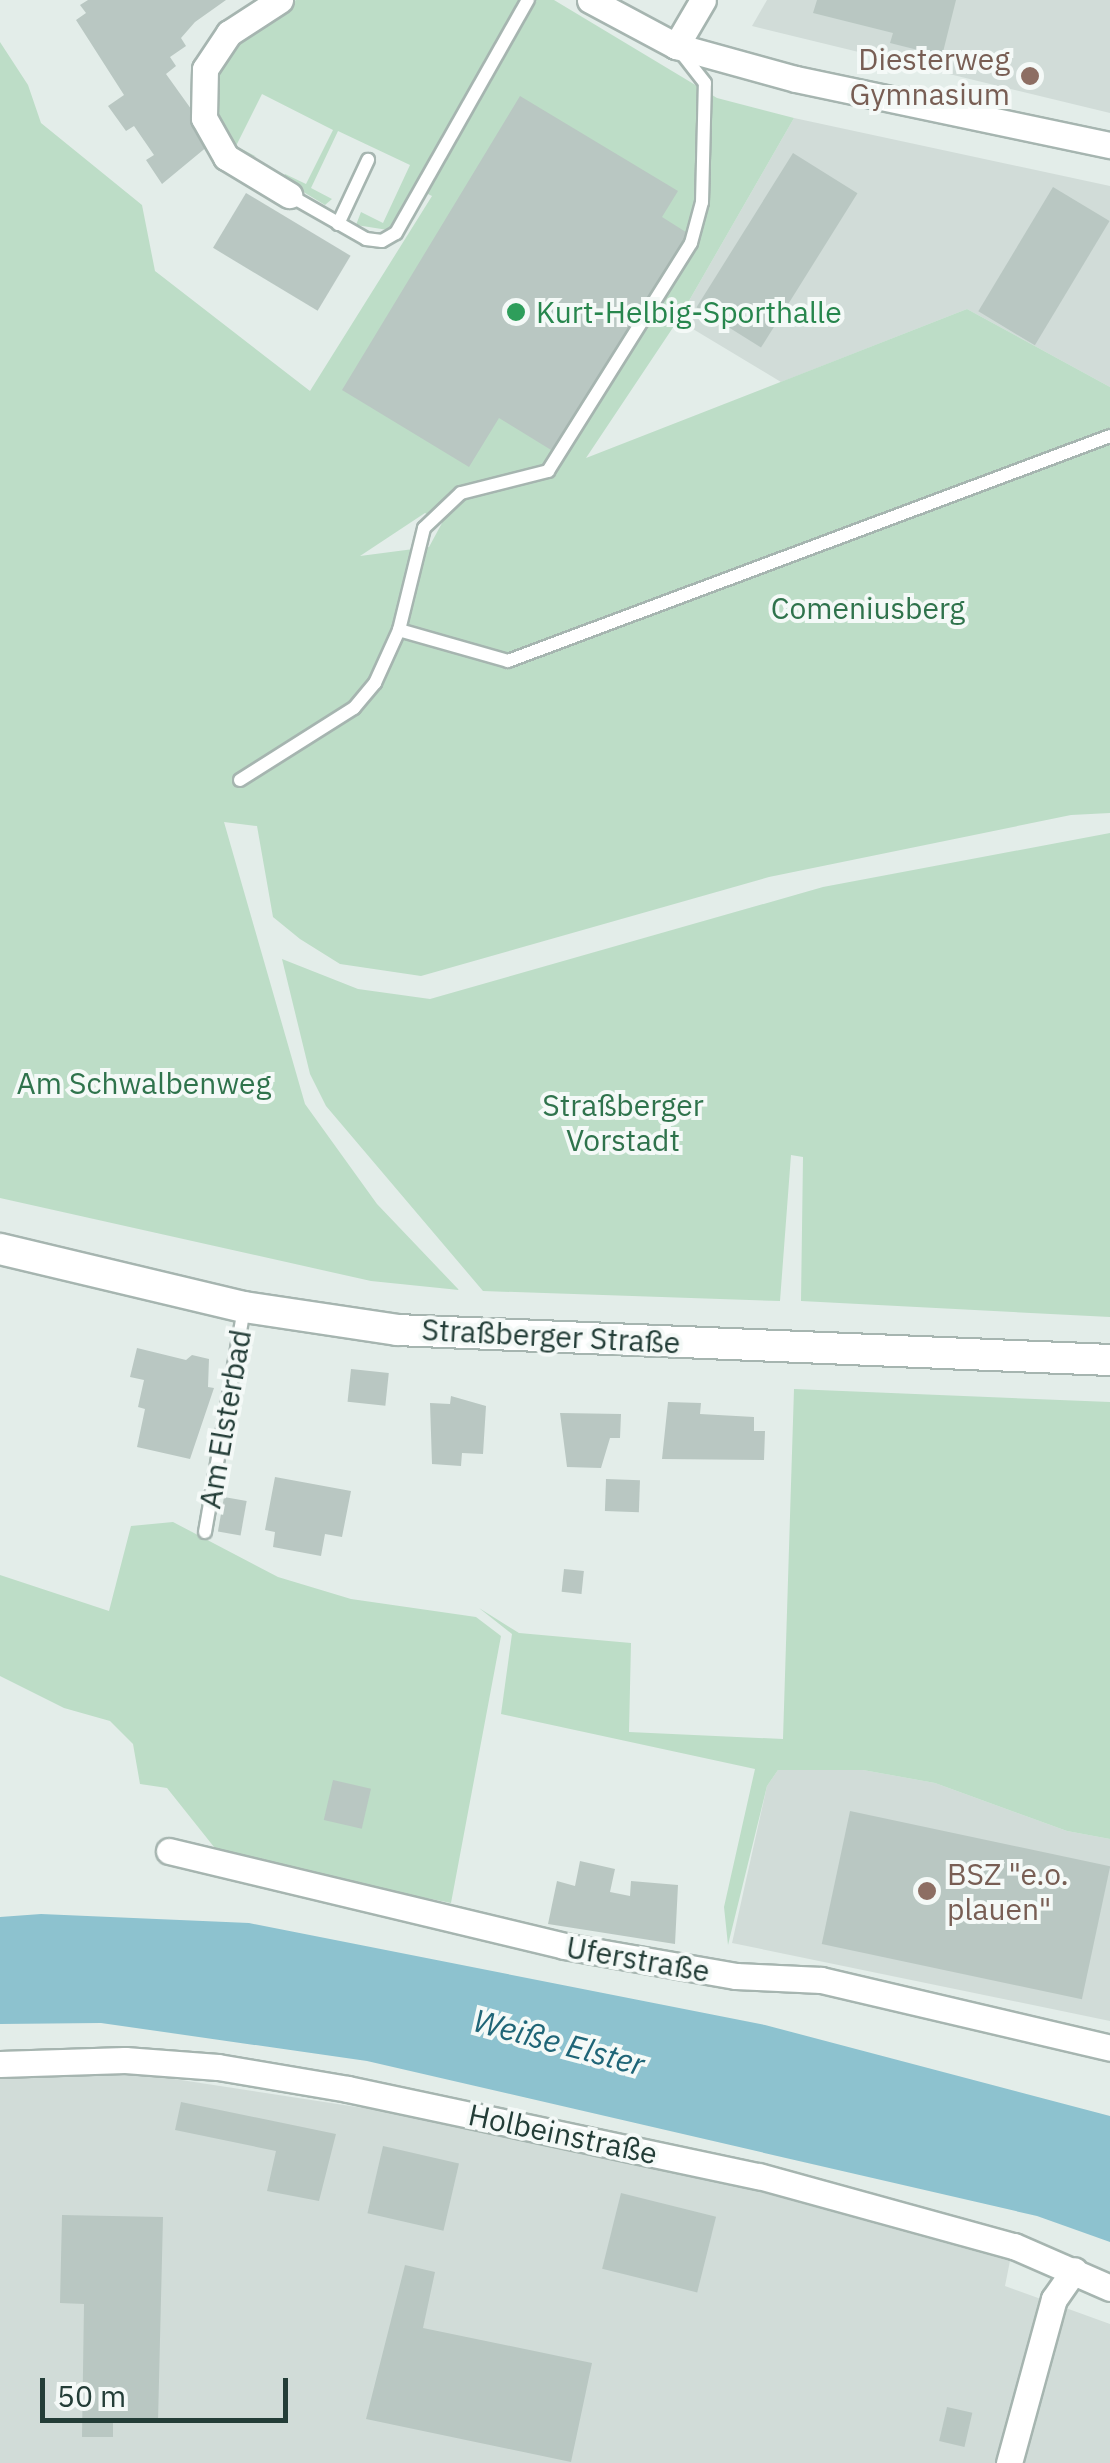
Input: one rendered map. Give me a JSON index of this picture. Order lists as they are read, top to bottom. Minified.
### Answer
{"streets":{"main road":["Straßberger Straße"],"street":["Uferstraße","Holbeinstraße"],"lane":["Am Elsterbad"]},"crossings":[["Straßberger Straße","Am Elsterbad"]],"water":["Weiße Elster"],"parks":["Comeniusberg","Am Schwalbenweg","Straßberger Vorstadt"],"places":["Diesterweg Gymnasium","Kurt-Helbig-Sporthalle","BSZ \"e.o. plauen\""],"scale_bar":"50 m"}
